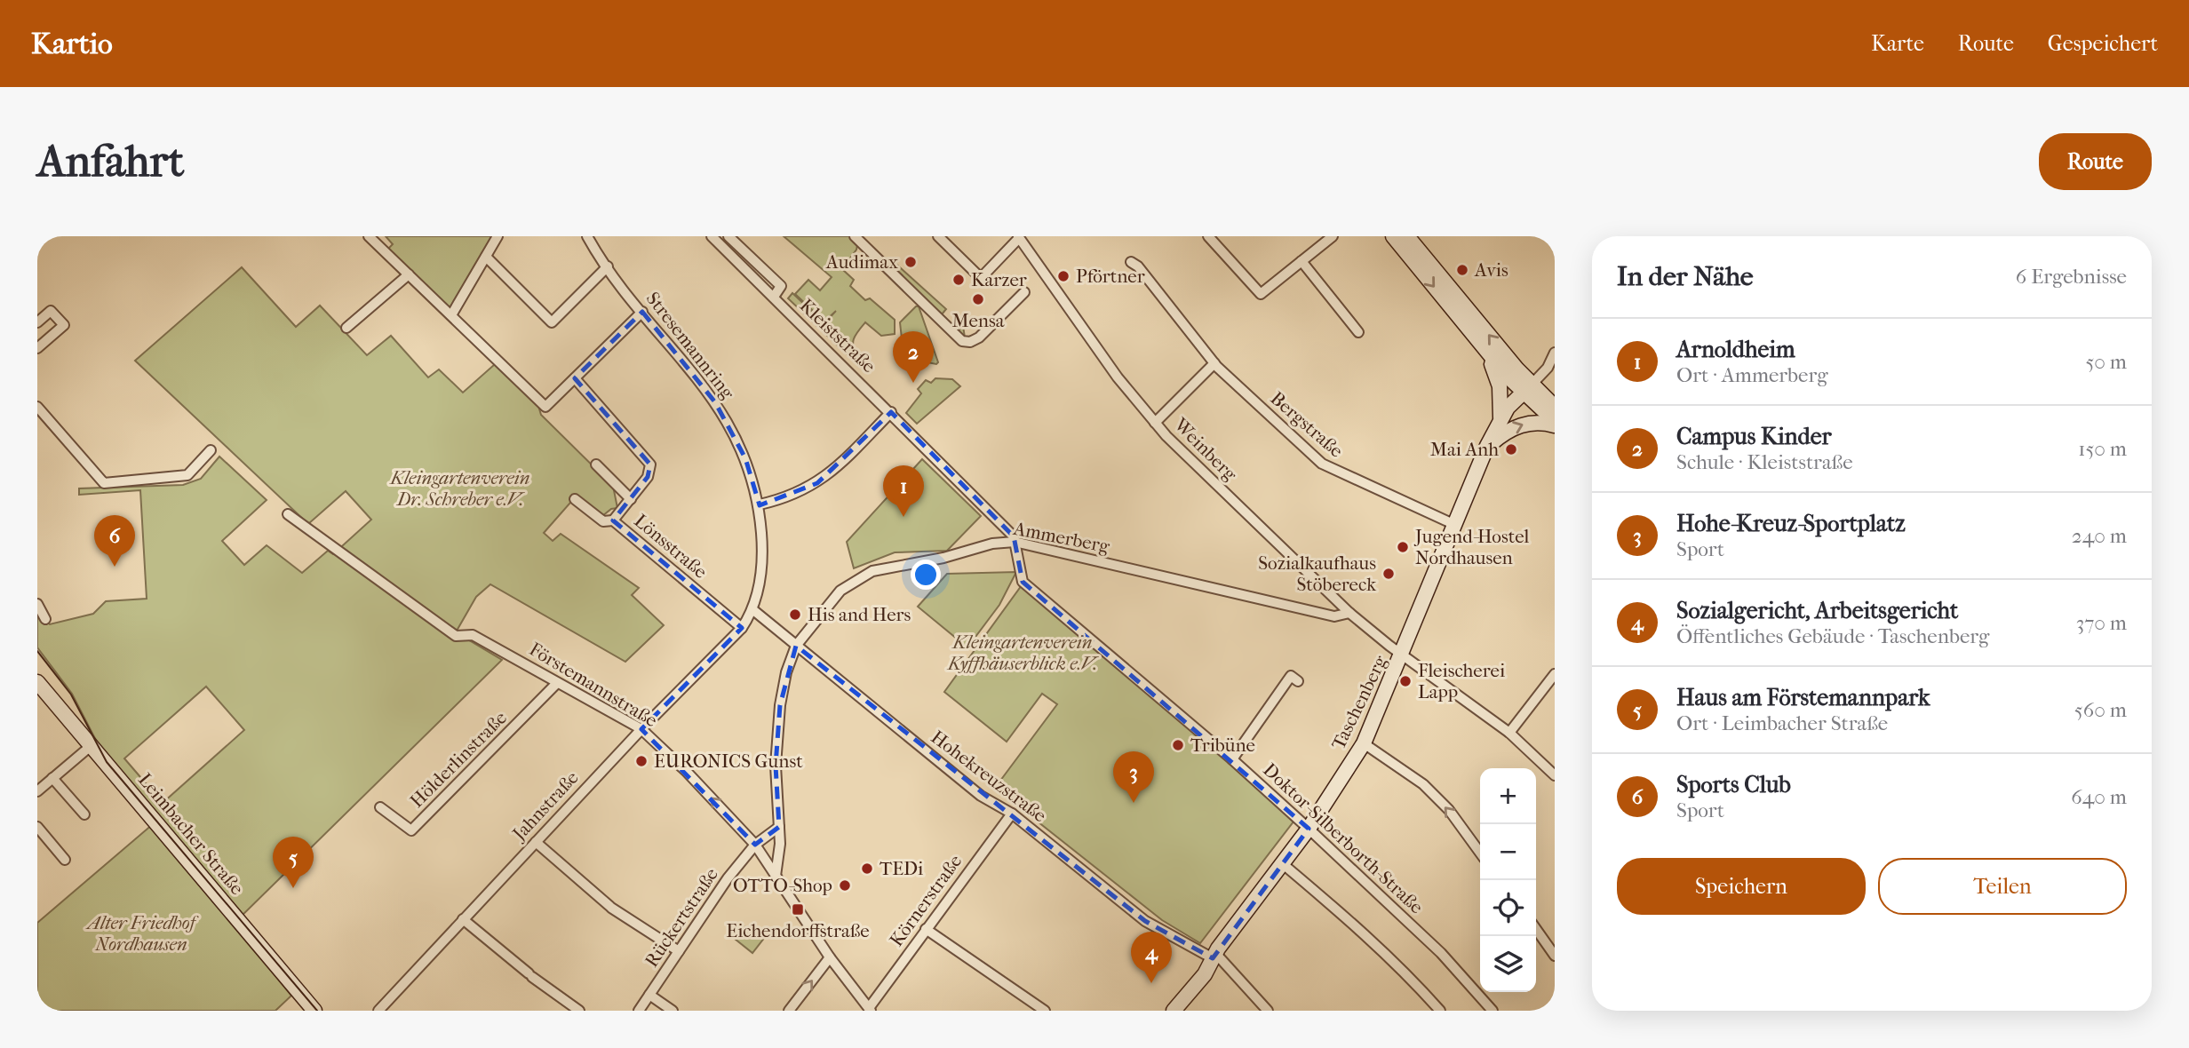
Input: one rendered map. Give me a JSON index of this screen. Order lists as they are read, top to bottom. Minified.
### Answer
{"streets":{"main road":["Taschenberg","Leimbacher Straße"],"street":["Kleiststraße","Stresemannring","Bergstraße","Weinberg","Ammerberg","Lönsstraße","Förstemannstraße","Hölderlinstraße","Hohekreuzstraße","Jahnstraße","Doktor-Silberborth-Straße","Körnerstraße","Rückertstraße"]},"crossings":[["Kleiststraße","Ammerberg"],["Kleiststraße","Doktor-Silberborth-Straße"],["Stresemannring","Lönsstraße"],["Stresemannring","Hohekreuzstraße"],["Stresemannring","Jahnstraße"],["Bergstraße","Taschenberg"],["Weinberg","Ammerberg"],["Weinberg","Taschenberg"],["Ammerberg","Förstemannstraße"],["Ammerberg","Hohekreuzstraße"],["Ammerberg","Doktor-Silberborth-Straße"],["Ammerberg","Rückertstraße"],["Lönsstraße","Jahnstraße"],["Förstemannstraße","Hölderlinstraße"],["Förstemannstraße","Jahnstraße"],["Förstemannstraße","Körnerstraße"],["Förstemannstraße","Rückertstraße"],["Taschenberg","Hohekreuzstraße"],["Taschenberg","Doktor-Silberborth-Straße"],["Hohekreuzstraße","Körnerstraße"]],"parks":["Kleingartenverein Dr. Schreber e.V.","Kleingartenverein Kyffhäuserblick e.V.","Alter Friedhof Nordhausen"],"places":{"other":["Audimax","Avis","Pförtner","Karzer","Mensa","Mai Anh","Jugend-Hostel Nordhausen","Sozialkaufhaus Stöbereck","His and Hers","Fleischerei Lapp","Tribüne","EURONICS Gunst","TEDi","OTTO-Shop"],"transit":["Eichendorffstraße"]},"page":{"header":"Kartio","nav":["Karte","Route","Gespeichert"],"buttons":["Route",["Speichern","Teilen"]],"title":"Anfahrt","heading":["In der Nähe","6 Ergebnisse"],"list":[{"mark":"1","name":"Arnoldheim","note":"Ort · Ammerberg","value":"50 m"},{"mark":"2","name":"Campus Kinder","note":"Schule · Kleiststraße","value":"150 m"},{"mark":"3","name":"Hohe-Kreuz-Sportplatz","note":"Sport","value":"240 m"},{"mark":"4","name":"Sozialgericht, Arbeitsgericht","note":"Öffentliches Gebäude · Taschenberg","value":"370 m"},{"mark":"5","name":"Haus am Förstemannpark","note":"Ort · Leimbacher Straße","value":"560 m"},{"mark":"6","name":"Sports Club","note":"Sport","value":"640 m"}],"pins":["2","1","6","3","5","4"],"map_buttons":["+","−"]}}
